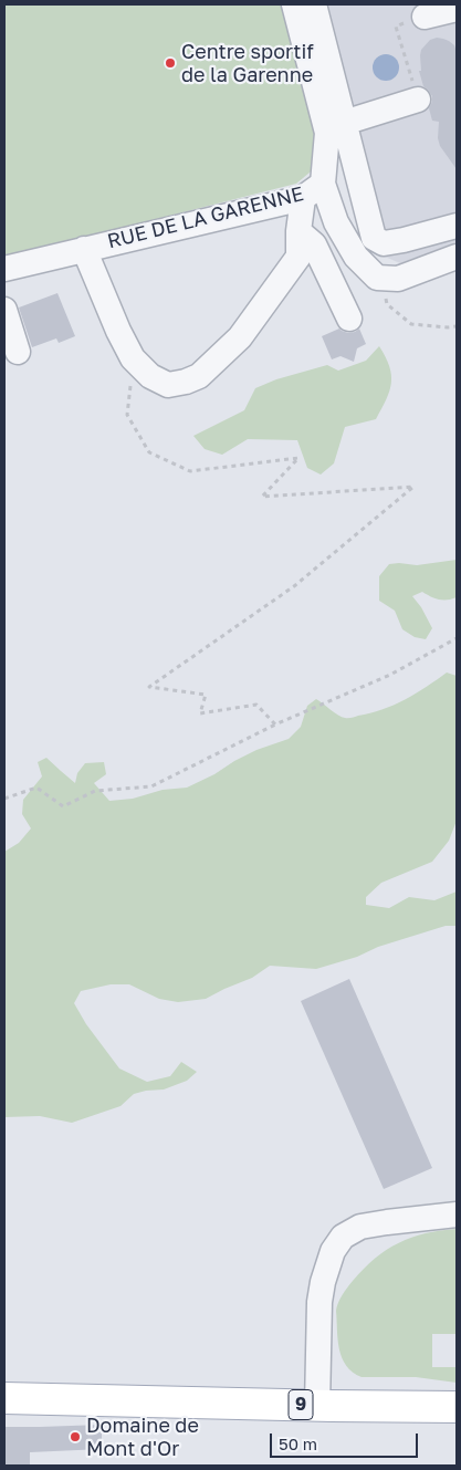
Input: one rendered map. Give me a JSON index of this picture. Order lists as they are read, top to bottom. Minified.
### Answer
{"streets":{"main road":["9"],"street":["RUE DE LA GARENNE"]},"places":["Centre sportif de la Garenne","Domaine de Mont d'Or"],"scale_bar":"50 m"}
